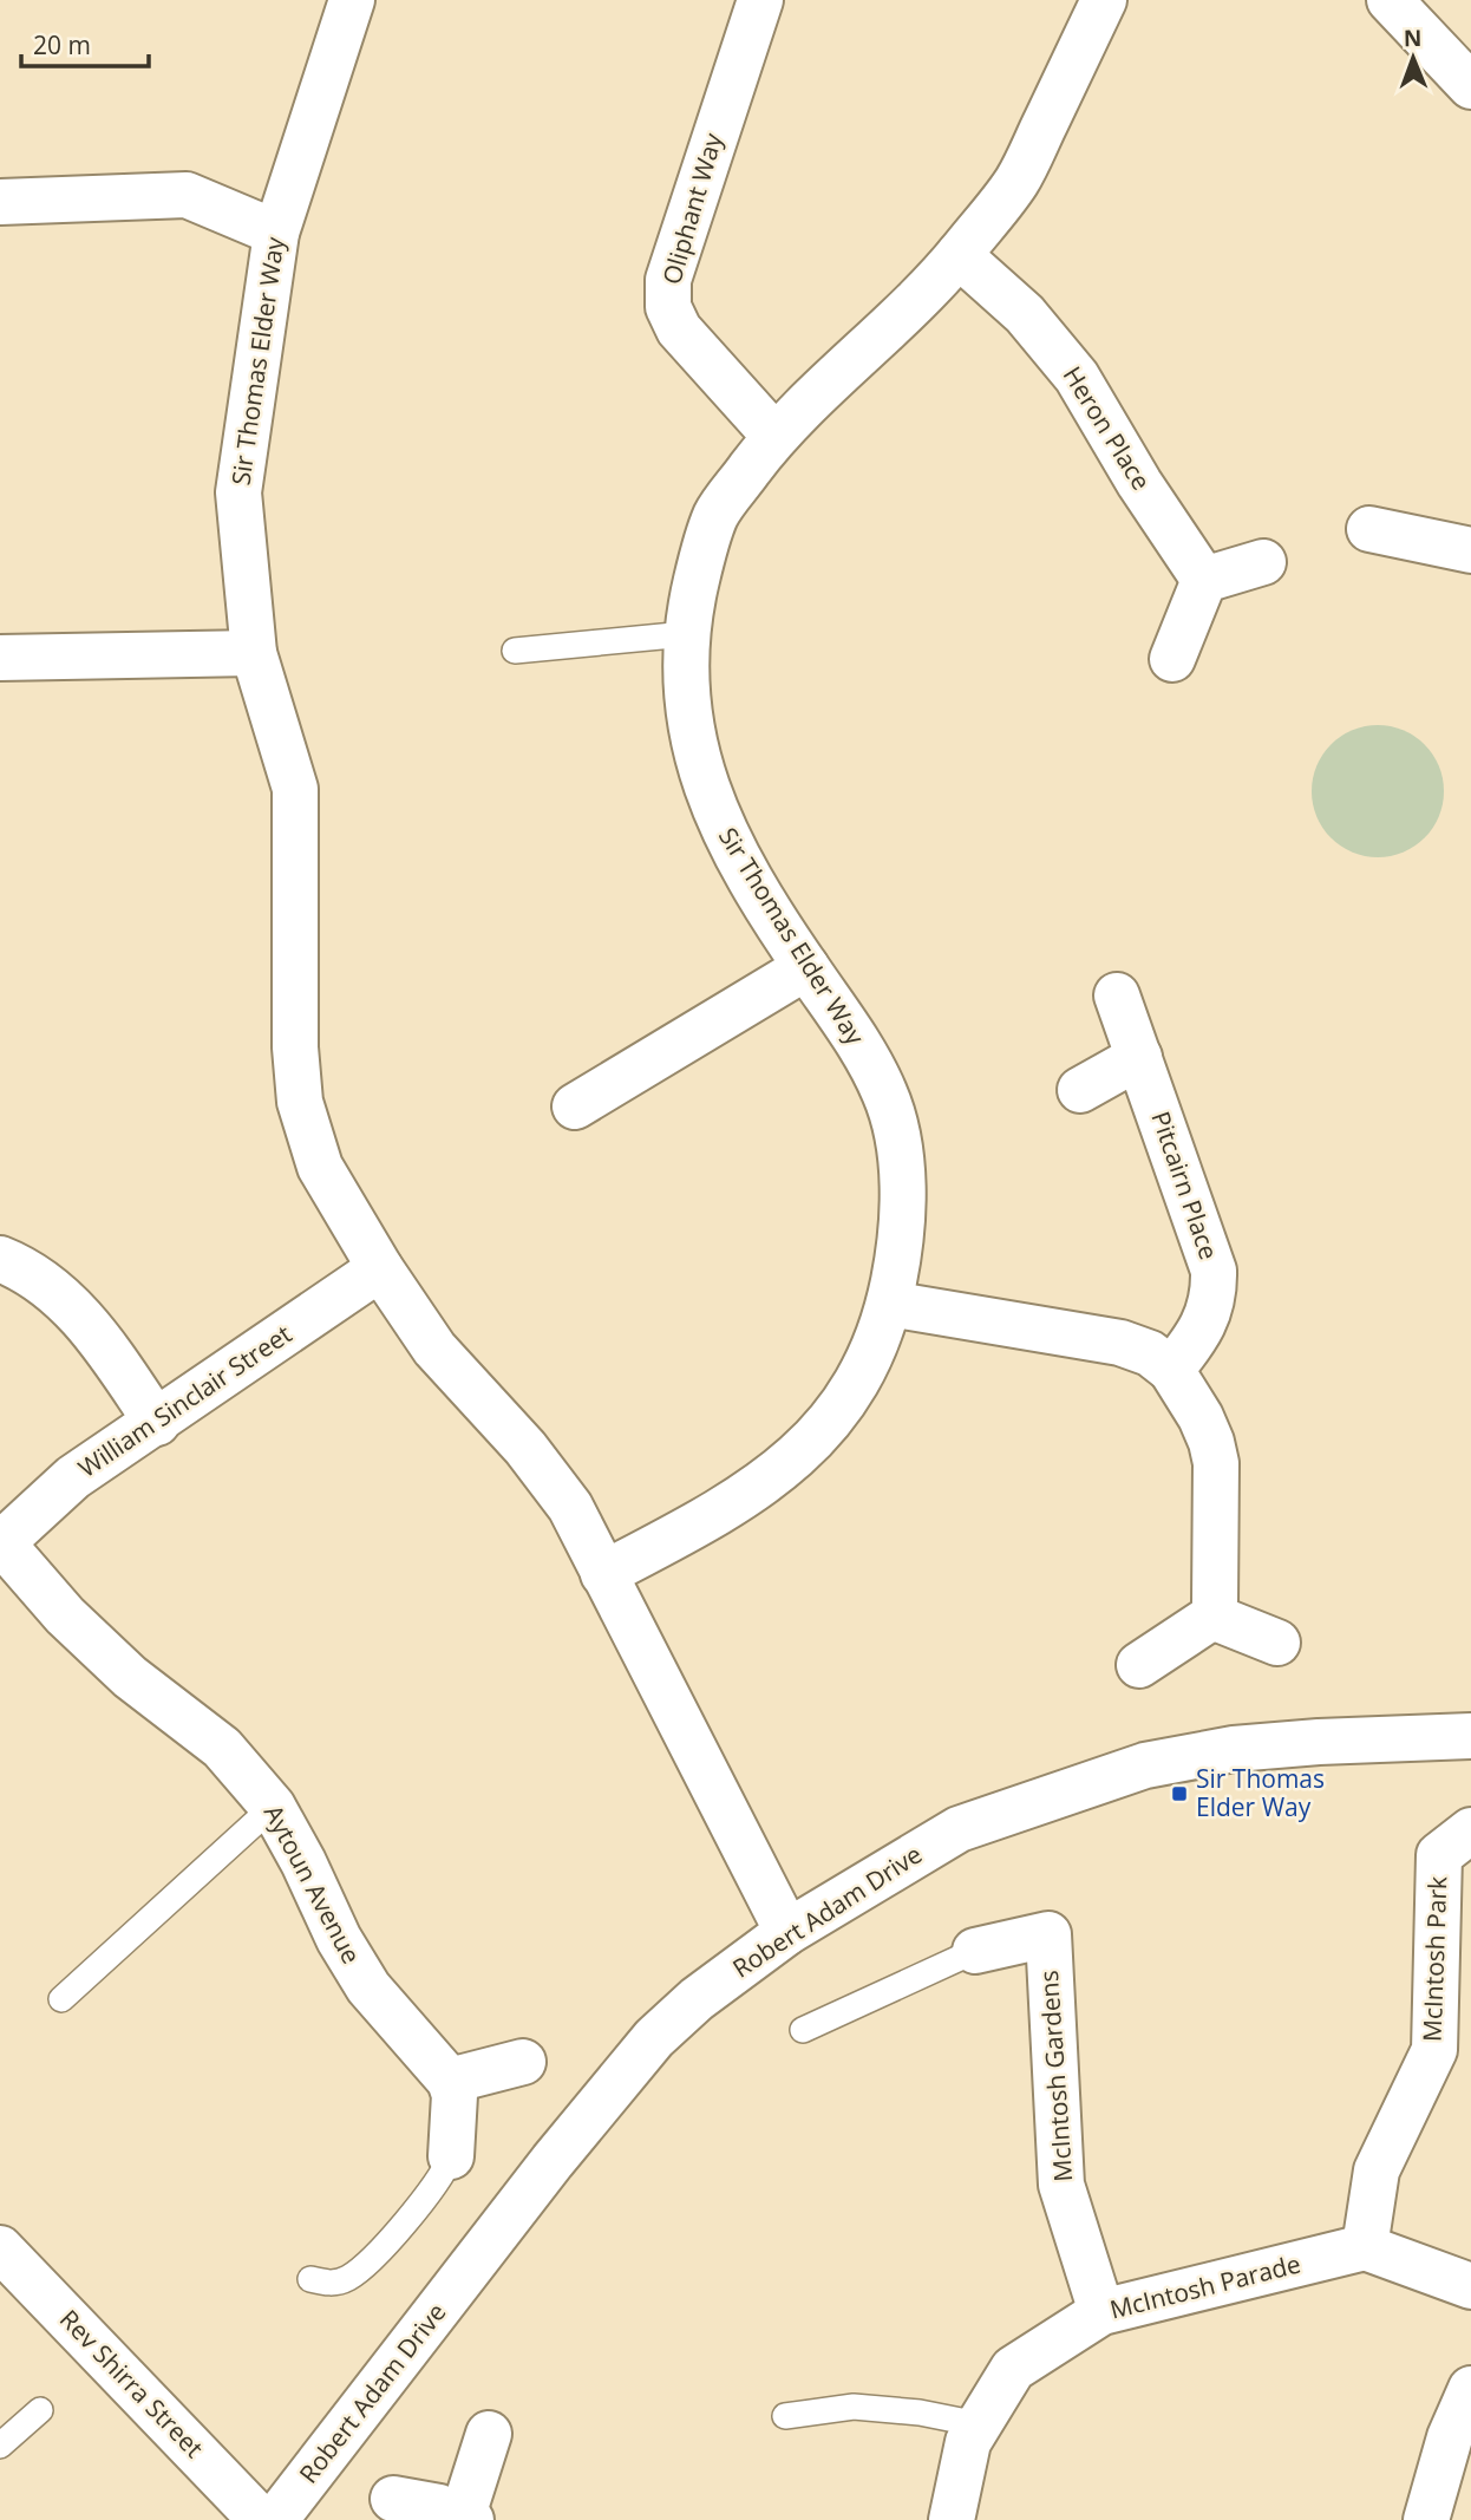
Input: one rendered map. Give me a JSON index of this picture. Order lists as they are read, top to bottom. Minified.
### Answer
{"streets":{"street":["Oliphant Way","Sir Thomas Elder Way","Heron Place","Pitcairn Place","William Sinclair Street","Aytoun Avenue","Robert Adam Drive","McIntosh Park","McIntosh Gardens","McIntosh Parade","Rev Shirra Street"]},"crossings":[["Oliphant Way","Sir Thomas Elder Way"],["Sir Thomas Elder Way","Heron Place"],["Sir Thomas Elder Way","William Sinclair Street"],["Sir Thomas Elder Way","Robert Adam Drive"],["William Sinclair Street","Aytoun Avenue"],["McIntosh Park","McIntosh Parade"],["McIntosh Gardens","McIntosh Parade"]],"places":{"transit":["Sir Thomas Elder Way"]},"scale_bar":"20 m","north":"top"}
